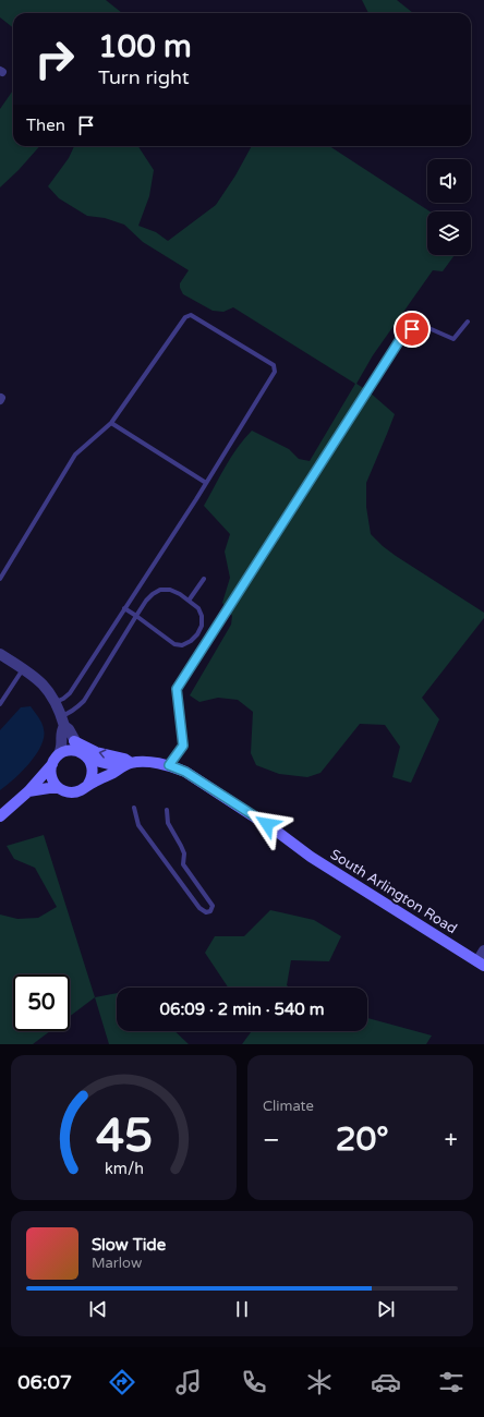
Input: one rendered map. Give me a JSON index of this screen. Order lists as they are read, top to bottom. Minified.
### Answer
{"streets":{"main road":["South Arlington Road"]},"page":{"turn":["100 m","Turn right"],"then":"Then","limit":"50","trip":"06:09 · 2 min · 540 m","tile":"Climate","heat":["−","20°","+"],"song":["Slow Tide","Marlow"],"tabs":"06:07","gauge":["45","km/h"]}}
